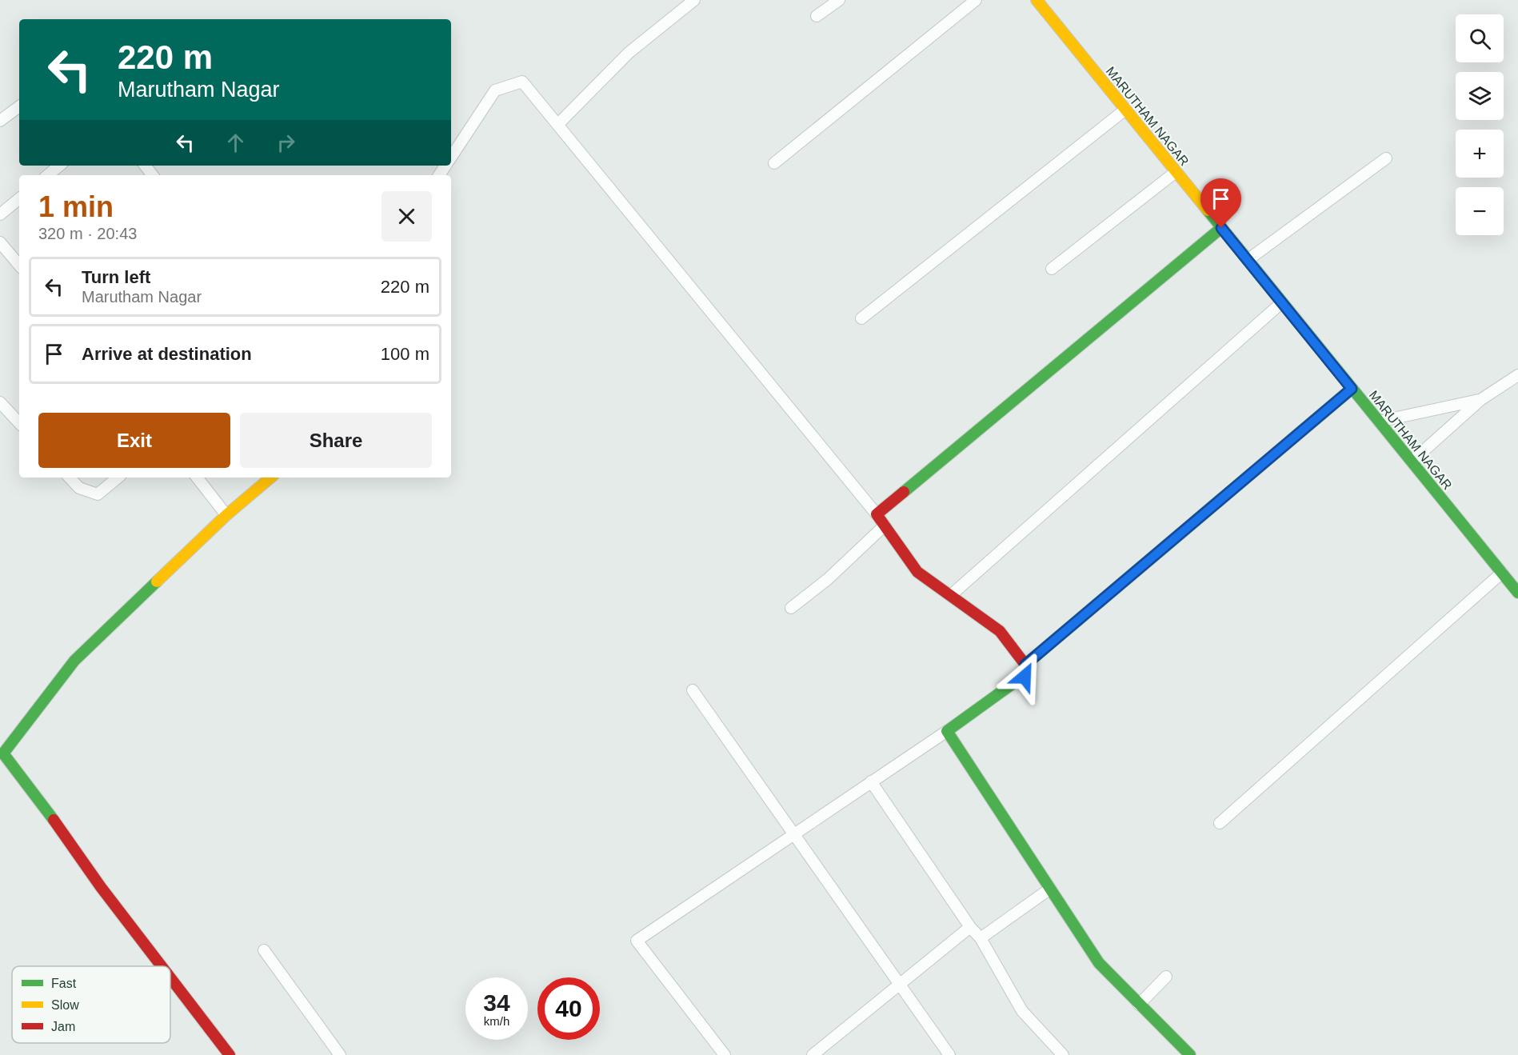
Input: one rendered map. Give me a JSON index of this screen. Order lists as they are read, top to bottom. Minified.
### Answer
{"streets":{"street":["MARUTHAM NAGAR"]},"legend":["Fast","Slow","Jam"],"page":{"map_buttons":["+","−"],"turn":["220 m","Marutham Nagar"],"heading":["1 min","320 m · 20:43"],"list":[{"name":"Turn left","note":"Marutham Nagar","value":"220 m"},{"name":"Arrive at destination","value":"100 m"}],"buttons":["Exit","Share"],"speed":"34 km/h","limit":"40"}}
